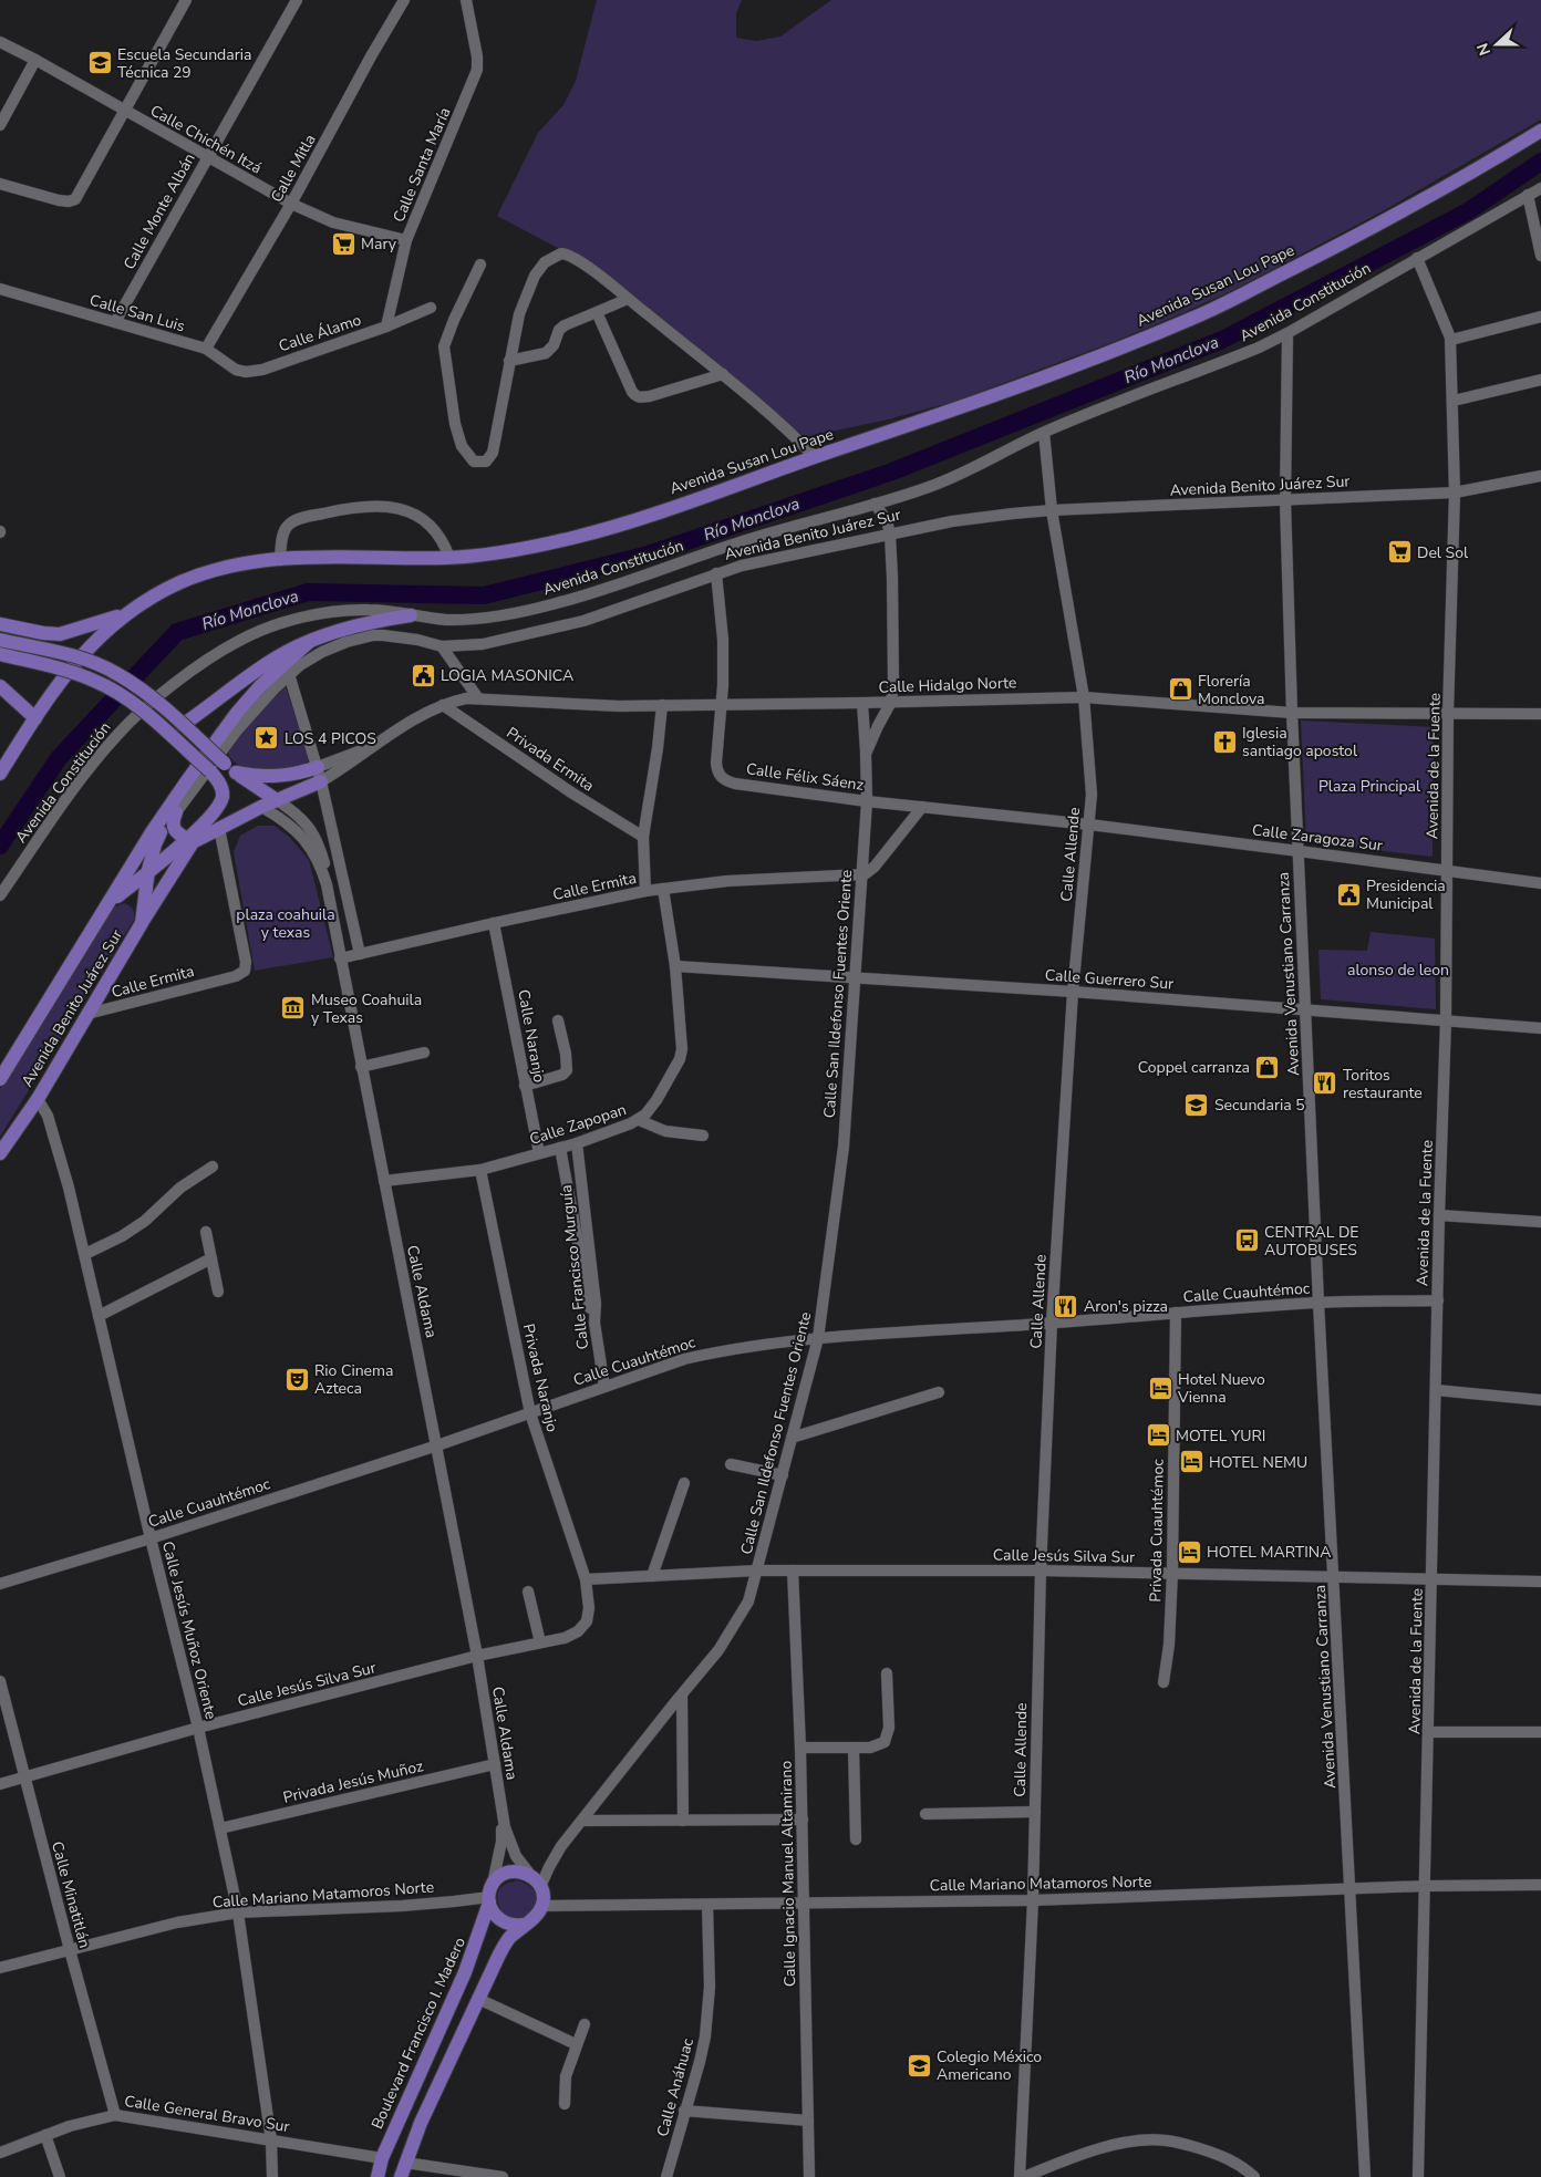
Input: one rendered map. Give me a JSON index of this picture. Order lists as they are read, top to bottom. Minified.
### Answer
{"streets":{"main road":["Avenida Susan Lou Pape","Avenida Benito Juárez Sur","Boulevard Francisco I. Madero"],"street":["Calle Chichén Itzá","Calle Santa María","Calle Mitla","Calle Monte Albán","Avenida Constitución","Calle San Luis","Calle Álamo","Calle Hidalgo Norte","Privada Ermita","Avenida de la Fuente","Calle Félix Sáenz","Calle Zaragoza Sur","Calle Allende","Calle Ermita","Avenida Venustiano Carranza","Calle Guerrero Sur","Calle San Ildefonso Fuentes Oriente","Calle Naranjo","Calle Zapopan","Calle Francisco Murguía","Calle Aldama","Calle Cuauhtémoc","Privada Naranjo","Privada Cuauhtémoc","Calle Jesús Silva Sur","Calle Jesús Muñoz Oriente","Privada Jesús Muñoz","Calle Ignacio Manuel Altamirano","Calle Mariano Matamoros Norte","Calle Minatitlán","Calle Anáhuac","Calle General Bravo Sur"]},"crossings":[["Calle Chichén Itzá","Calle Santa María"],["Calle Chichén Itzá","Calle Mitla"],["Calle Chichén Itzá","Calle Monte Albán"],["Calle Santa María","Calle Álamo"],["Calle Mitla","Calle San Luis"],["Calle Monte Albán","Calle San Luis"],["Avenida Constitución","Avenida de la Fuente"],["Avenida Constitución","Calle Allende"],["Avenida Constitución","Avenida Venustiano Carranza"],["Avenida Constitución","Calle San Ildefonso Fuentes Oriente"],["Calle San Luis","Calle Álamo"],["Avenida Benito Juárez Sur","Avenida de la Fuente"],["Avenida Benito Juárez Sur","Calle Félix Sáenz"],["Avenida Benito Juárez Sur","Calle Allende"],["Avenida Benito Juárez Sur","Calle Ermita"],["Avenida Benito Juárez Sur","Avenida Venustiano Carranza"],["Avenida Benito Juárez Sur","Calle San Ildefonso Fuentes Oriente"],["Avenida Benito Juárez Sur","Calle Jesús Muñoz Oriente"],["Calle Hidalgo Norte","Privada Ermita"],["Calle Hidalgo Norte","Avenida de la Fuente"],["Calle Hidalgo Norte","Calle Félix Sáenz"],["Calle Hidalgo Norte","Calle Allende"],["Calle Hidalgo Norte","Avenida Venustiano Carranza"],["Calle Hidalgo Norte","Calle San Ildefonso Fuentes Oriente"],["Avenida de la Fuente","Calle Zaragoza Sur"],["Avenida de la Fuente","Calle Guerrero Sur"],["Avenida de la Fuente","Calle Cuauhtémoc"],["Avenida de la Fuente","Calle Jesús Silva Sur"],["Avenida de la Fuente","Calle Mariano Matamoros Norte"],["Calle Félix Sáenz","Calle Zaragoza Sur"],["Calle Félix Sáenz","Calle Allende"],["Calle Félix Sáenz","Calle San Ildefonso Fuentes Oriente"],["Calle Zaragoza Sur","Calle Allende"],["Calle Zaragoza Sur","Avenida Venustiano Carranza"],["Calle Allende","Calle Guerrero Sur"],["Calle Allende","Calle Cuauhtémoc"],["Calle Allende","Calle Jesús Silva Sur"],["Calle Allende","Calle Mariano Matamoros Norte"],["Calle Ermita","Calle San Ildefonso Fuentes Oriente"],["Calle Ermita","Calle Naranjo"],["Calle Ermita","Calle Zapopan"],["Calle Ermita","Calle Aldama"],["Avenida Venustiano Carranza","Calle Guerrero Sur"],["Avenida Venustiano Carranza","Calle Cuauhtémoc"],["Avenida Venustiano Carranza","Calle Jesús Silva Sur"],["Avenida Venustiano Carranza","Calle Mariano Matamoros Norte"],["Calle Guerrero Sur","Calle San Ildefonso Fuentes Oriente"],["Calle Guerrero Sur","Calle Zapopan"],["Calle San Ildefonso Fuentes Oriente","Calle Aldama"],["Calle San Ildefonso Fuentes Oriente","Calle Cuauhtémoc"],["Calle San Ildefonso Fuentes Oriente","Calle Jesús Silva Sur"],["Calle San Ildefonso Fuentes Oriente","Calle Mariano Matamoros Norte"],["Calle San Ildefonso Fuentes Oriente","Boulevard Francisco I. Madero"],["Calle Naranjo","Calle Zapopan"],["Calle Zapopan","Calle Francisco Murguía"],["Calle Zapopan","Calle Aldama"],["Calle Zapopan","Privada Naranjo"],["Calle Francisco Murguía","Calle Cuauhtémoc"],["Calle Aldama","Calle Cuauhtémoc"],["Calle Aldama","Calle Jesús Silva Sur"],["Calle Aldama","Privada Jesús Muñoz"],["Calle Aldama","Calle Mariano Matamoros Norte"],["Calle Aldama","Boulevard Francisco I. Madero"],["Calle Cuauhtémoc","Privada Naranjo"],["Calle Cuauhtémoc","Privada Cuauhtémoc"],["Calle Cuauhtémoc","Calle Jesús Muñoz Oriente"],["Privada Naranjo","Calle Jesús Silva Sur"],["Privada Cuauhtémoc","Calle Jesús Silva Sur"],["Calle Jesús Silva Sur","Calle Jesús Muñoz Oriente"],["Calle Jesús Silva Sur","Calle Ignacio Manuel Altamirano"],["Calle Jesús Silva Sur","Calle Minatitlán"],["Calle Jesús Muñoz Oriente","Privada Jesús Muñoz"],["Calle Jesús Muñoz Oriente","Calle Mariano Matamoros Norte"],["Calle Jesús Muñoz Oriente","Calle General Bravo Sur"],["Calle Ignacio Manuel Altamirano","Calle Mariano Matamoros Norte"],["Calle Mariano Matamoros Norte","Calle Minatitlán"],["Calle Mariano Matamoros Norte","Boulevard Francisco I. Madero"],["Calle Mariano Matamoros Norte","Calle Anáhuac"],["Calle Minatitlán","Calle General Bravo Sur"],["Boulevard Francisco I. Madero","Calle General Bravo Sur"]],"water":["Río Monclova"],"parks":["Plaza Principal","plaza coahuila y texas","alonso de leon"],"places":{"school or university":["Escuela Secundaria Técnica 29","Secundaria 5","Colegio México Americano"],"supermarket":["Mary","Del Sol"],"public building":["LOGIA MASONICA","Presidencia Municipal"],"shop":["Florería Monclova","Coppel carranza"],"place":["LOS 4 PICOS"],"church":["Iglesia santiago apostol"],"museum":["Museo Coahuila y Texas"],"restaurant":["Toritos restaurante","Aron's pizza"],"bus stop":["CENTRAL DE AUTOBUSES"],"theatre":["Rio Cinema Azteca"],"hotel":["Hotel Nuevo Vienna","MOTEL YURI","HOTEL NEMU","HOTEL MARTINA"]},"north":"left"}
